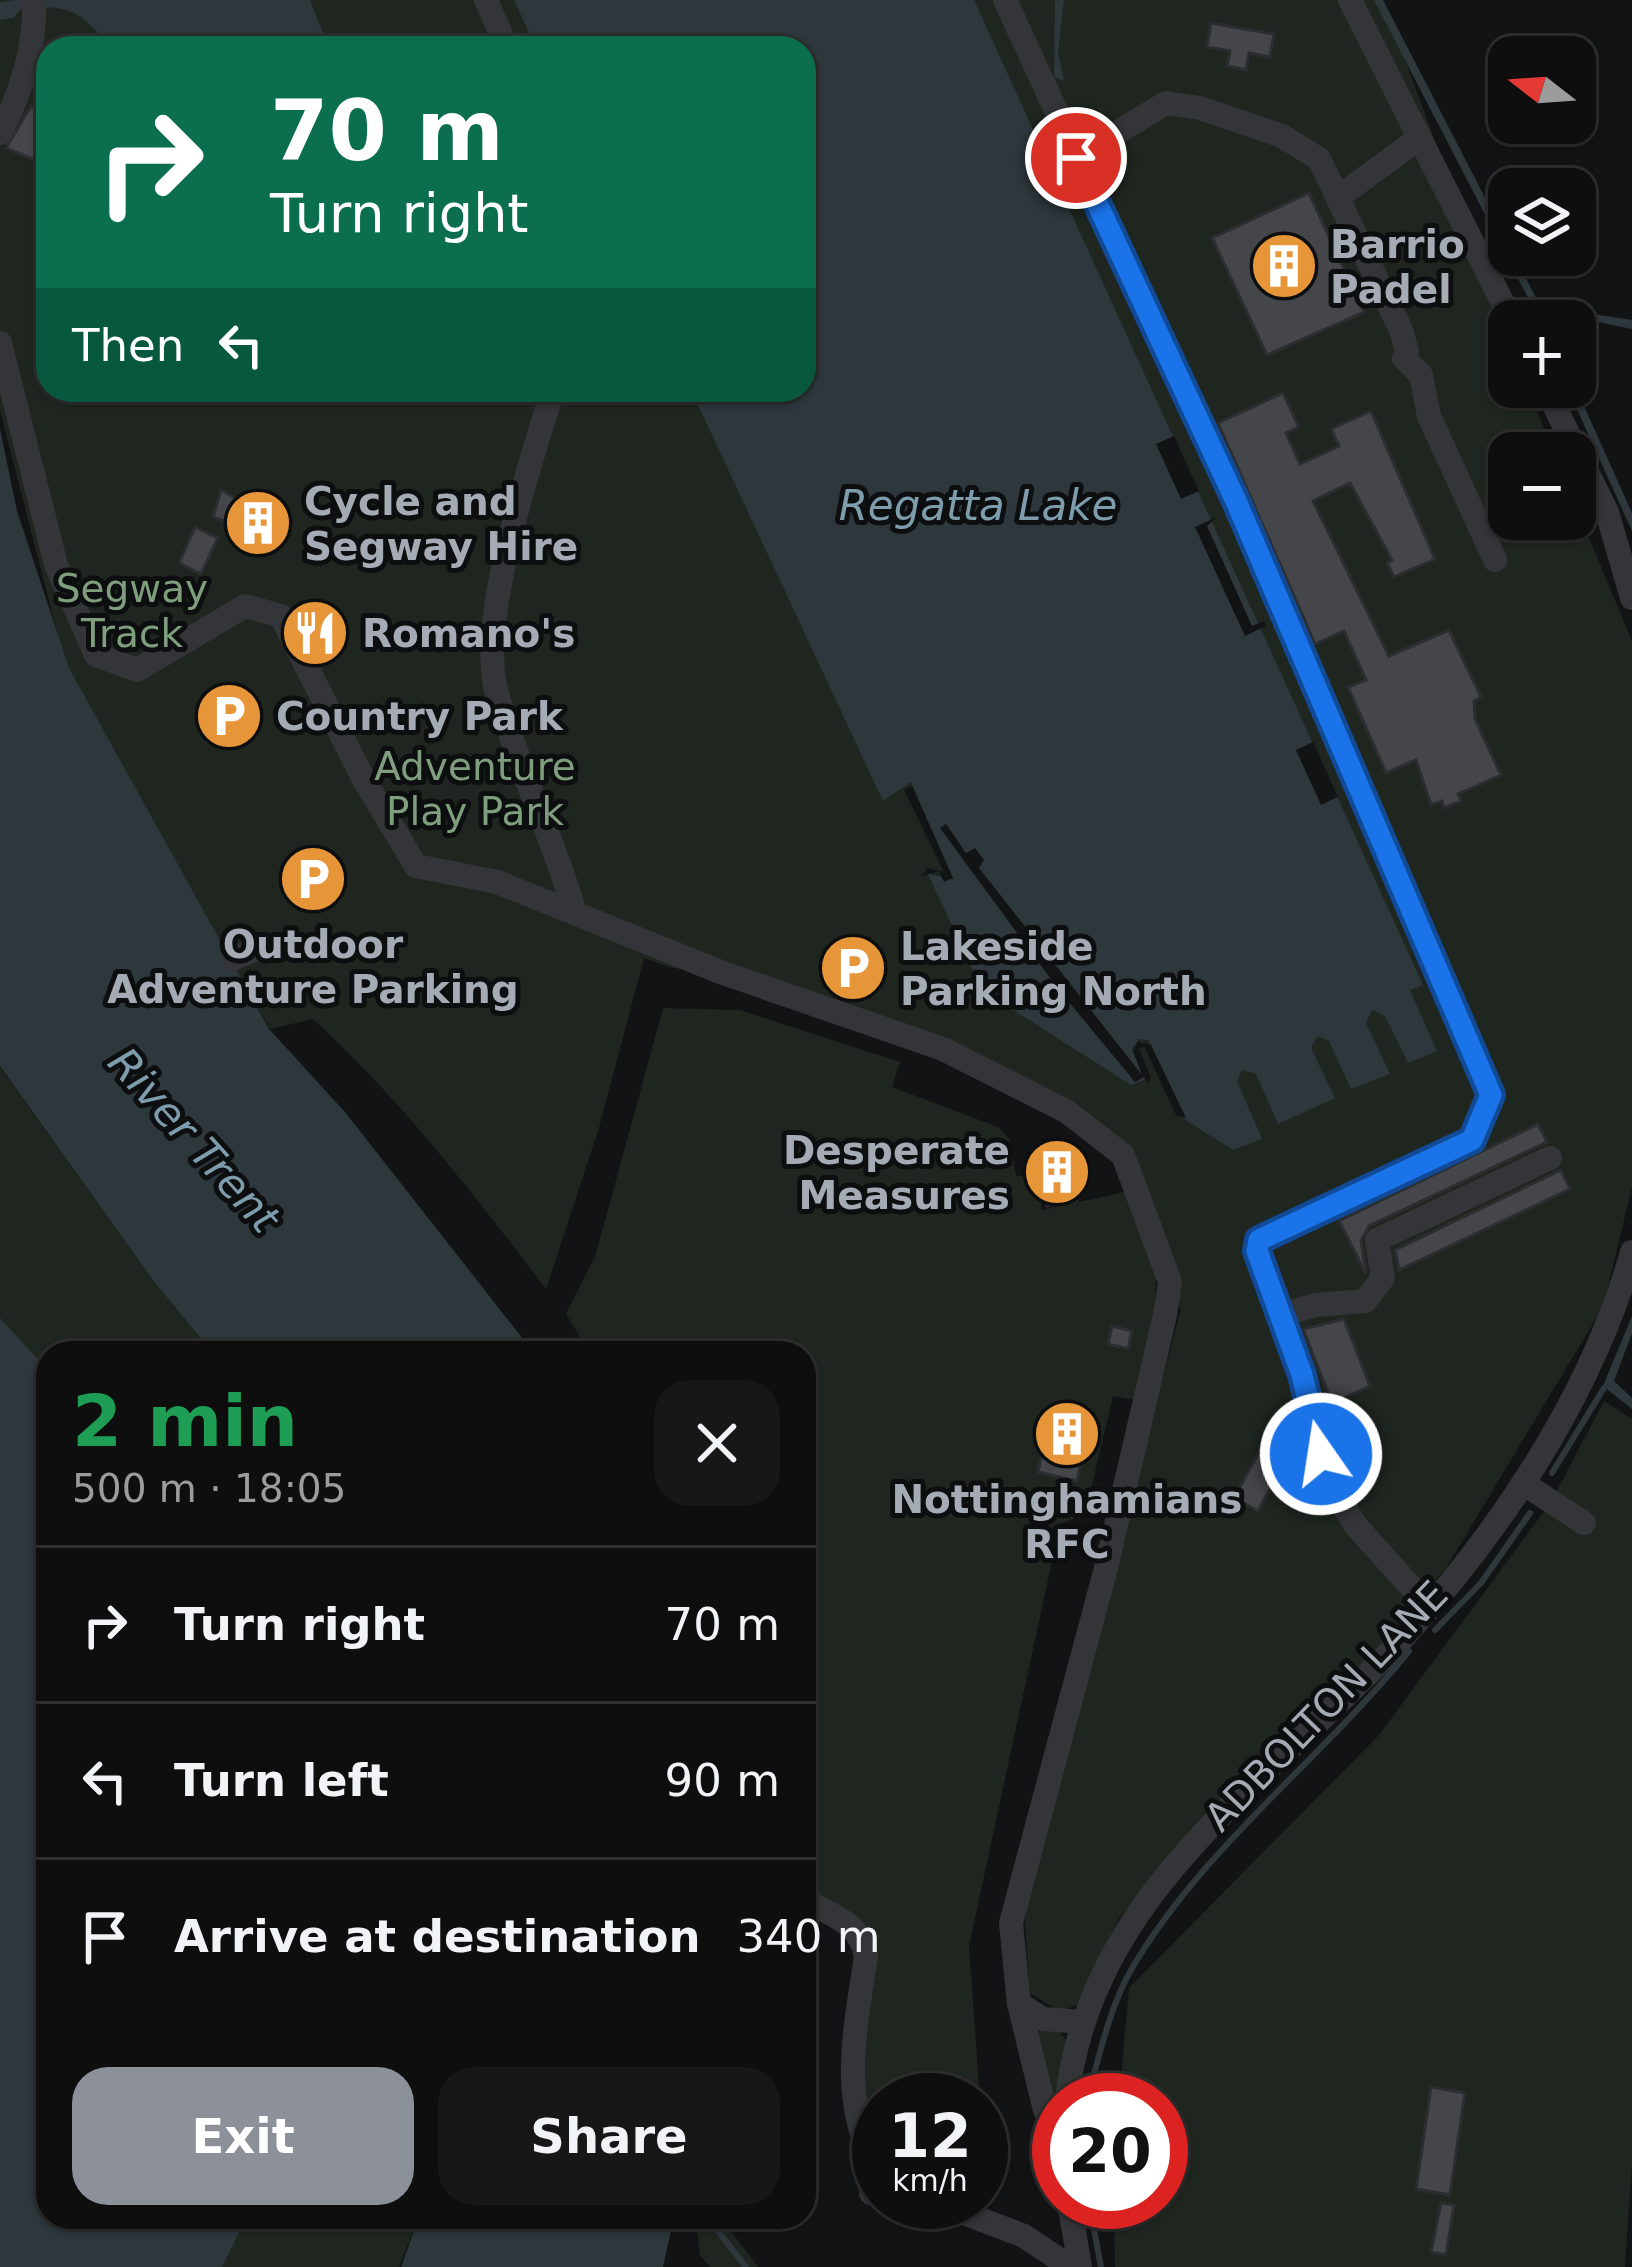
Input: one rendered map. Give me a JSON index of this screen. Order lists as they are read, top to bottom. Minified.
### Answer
{"streets":{"street":["ADBOLTON LANE"]},"water":["Regatta Lake","River Trent"],"parks":["Segway Track","Adventure Play Park"],"places":{"building":["Barrio Padel","Cycle and Segway Hire","Desperate Measures","Nottinghamians RFC"],"restaurant":["Romano's"],"parking":["Country Park","Outdoor Adventure Parking","Lakeside Parking North"]},"north":"left","page":{"map_buttons":["+","−"],"turn":["70 m","Turn right"],"then":"Then","heading":["2 min","500 m · 18:05"],"list":[{"name":"Turn right","value":"70 m"},{"name":"Turn left","value":"90 m"},{"name":"Arrive at destination","value":"340 m"}],"buttons":["Exit","Share"],"speed":"12 km/h","limit":"20"}}
